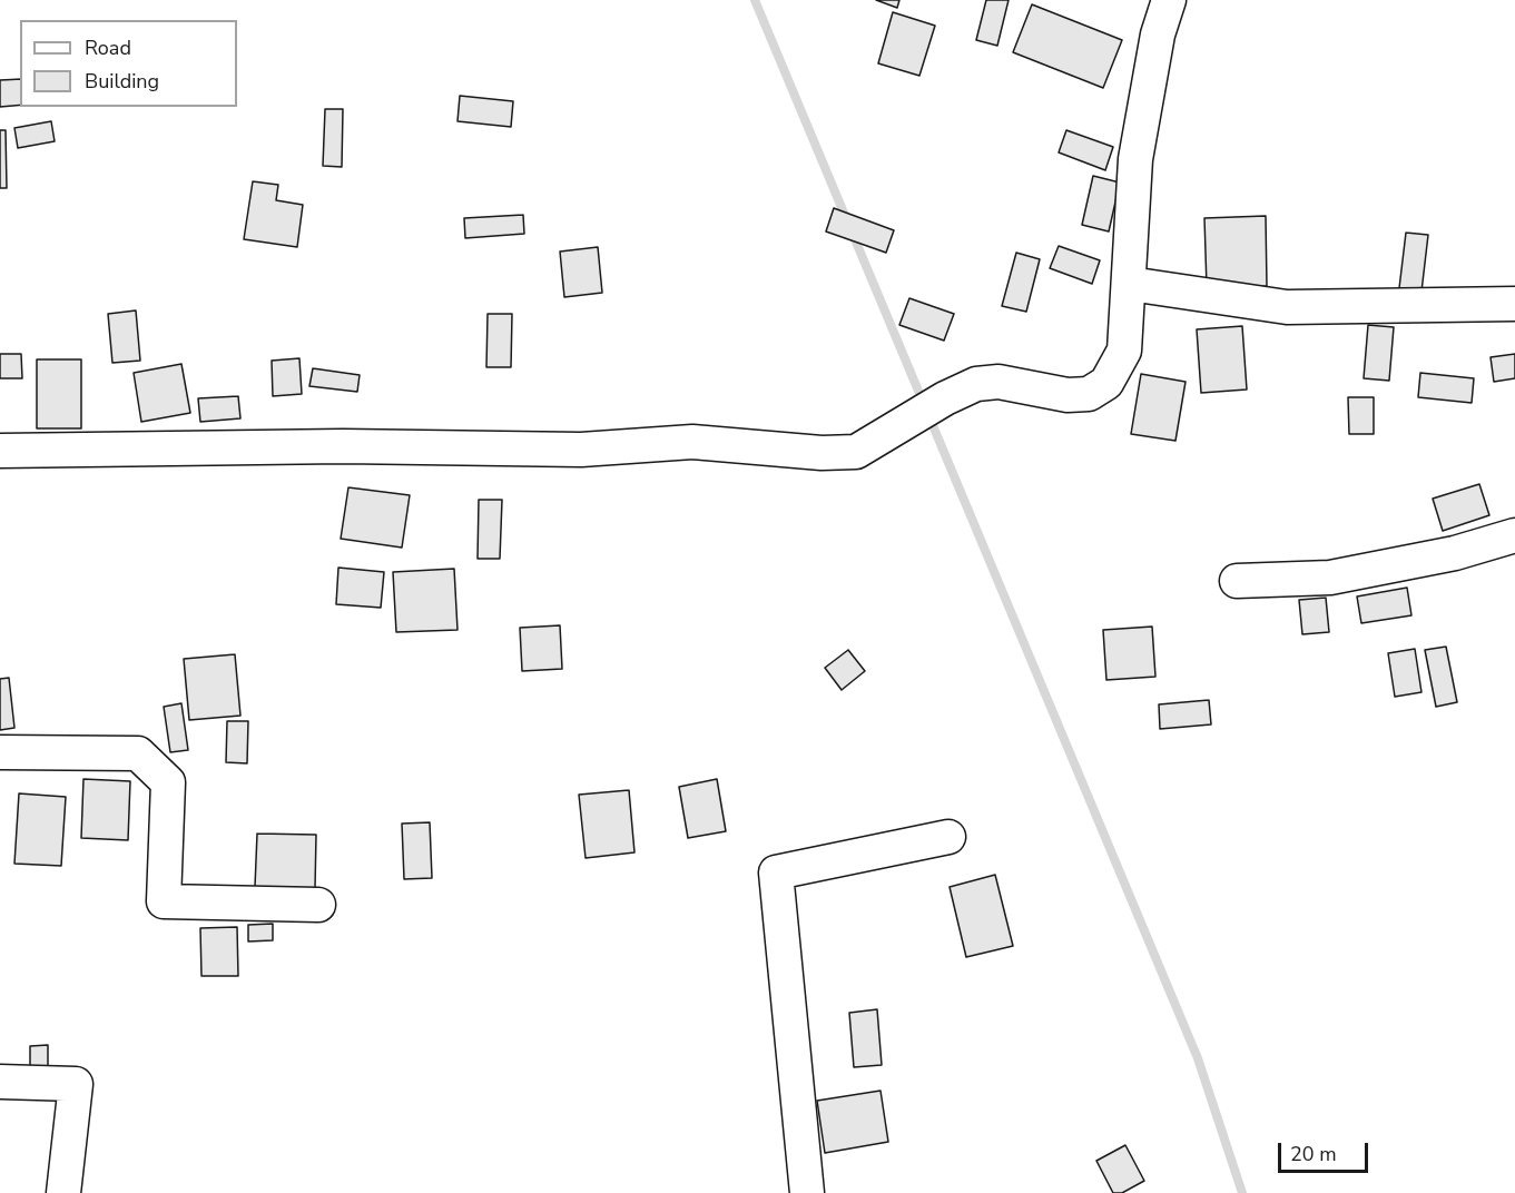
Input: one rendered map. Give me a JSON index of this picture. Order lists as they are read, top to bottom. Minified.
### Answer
{"legend":["Road","Building"],"scale_bar":"20 m"}
